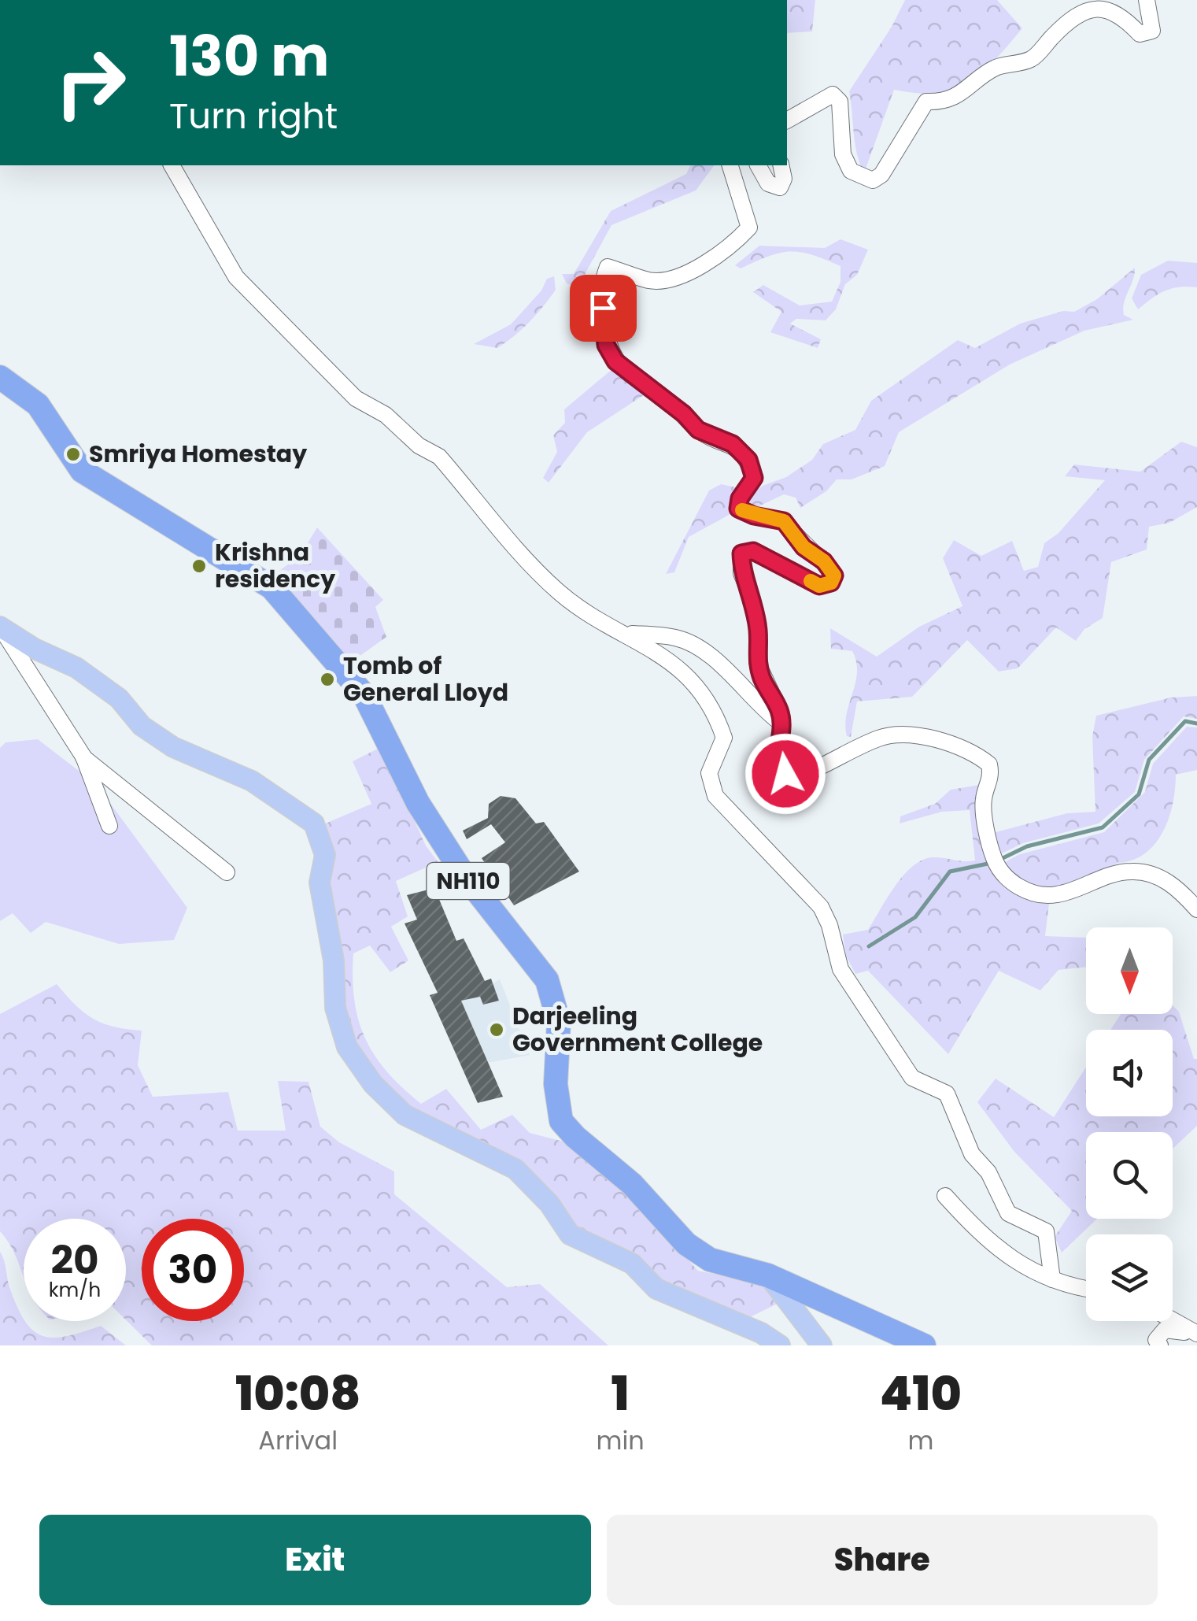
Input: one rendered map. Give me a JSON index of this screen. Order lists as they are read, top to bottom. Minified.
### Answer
{"streets":{"highway":["NH110"]},"places":["Smriya Homestay","Krishna residency","Tomb of General Lloyd","Darjeeling Government College"],"north":"bottom","page":{"turn":["130 m","Turn right"],"speed":"20 km/h","limit":"30","eta":["10:08","Arrival","1","min","410","m"],"buttons":["Exit","Share"]}}
